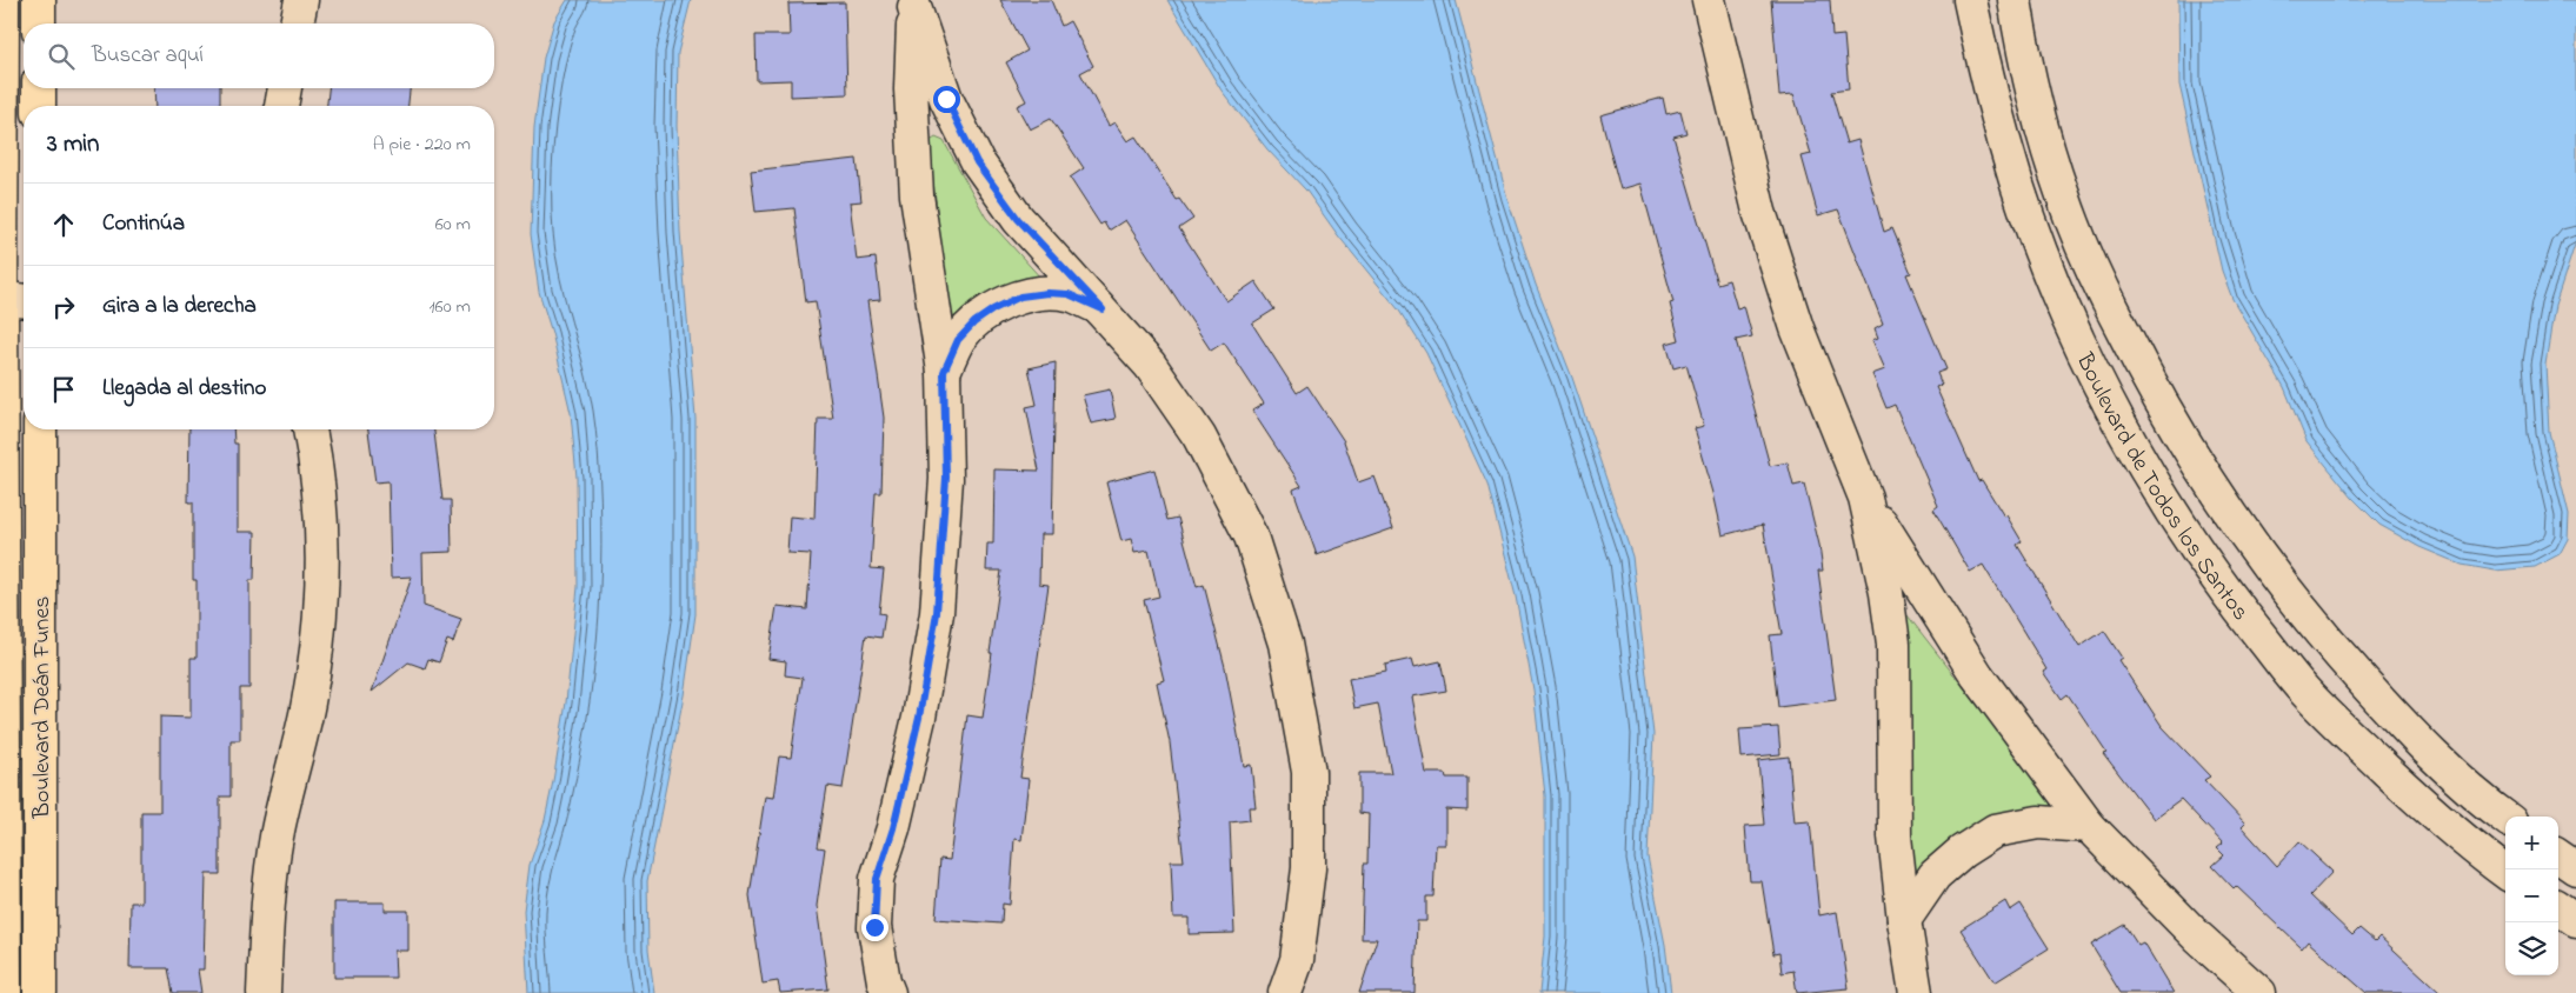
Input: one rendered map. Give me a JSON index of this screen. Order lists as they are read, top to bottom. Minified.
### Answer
{"streets":{"main road":["Boulevard Deán Funes"],"street":["Boulevard de Todos los Santos"]},"page":{"search":"Buscar aquí","heading":["3 min","A pie · 220 m"],"list":[["Continúa","60 m"],["Gira a la derecha","160 m"],"Llegada al destino"],"map_buttons":["+","−"]}}
